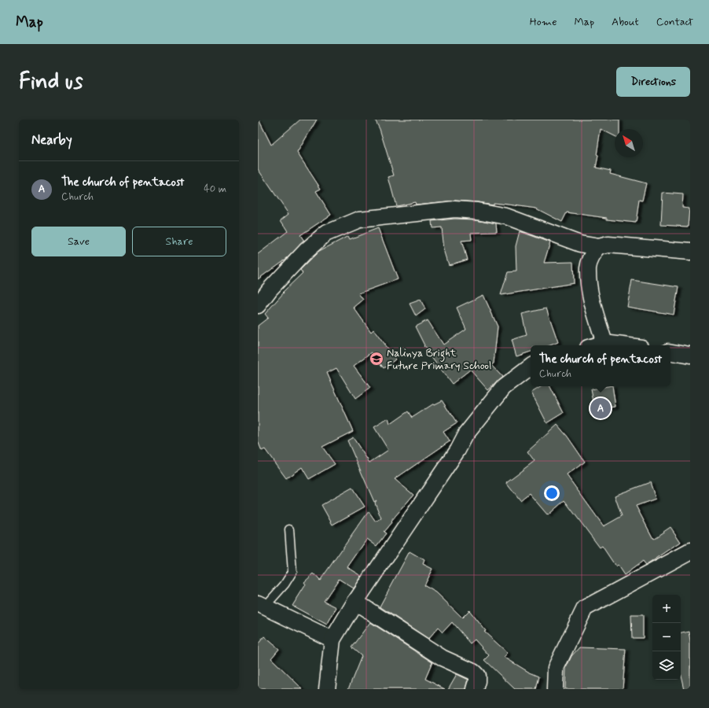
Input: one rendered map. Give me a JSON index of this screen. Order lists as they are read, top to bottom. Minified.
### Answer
{"places":{"school or university":["Nalinya Bright Future Primary School"]},"north":"top left","page":{"header":"Map","nav":["Home","Map","About","Contact"],"buttons":["Directions",["Save","Share"]],"title":"Find us","heading":"Nearby","list":[{"mark":"A","name":"The church of pentacost","note":"Church","value":"40 m"}],"popup":["The church of pentacost","Church"],"pins":"A","map_buttons":["+","−"]}}
